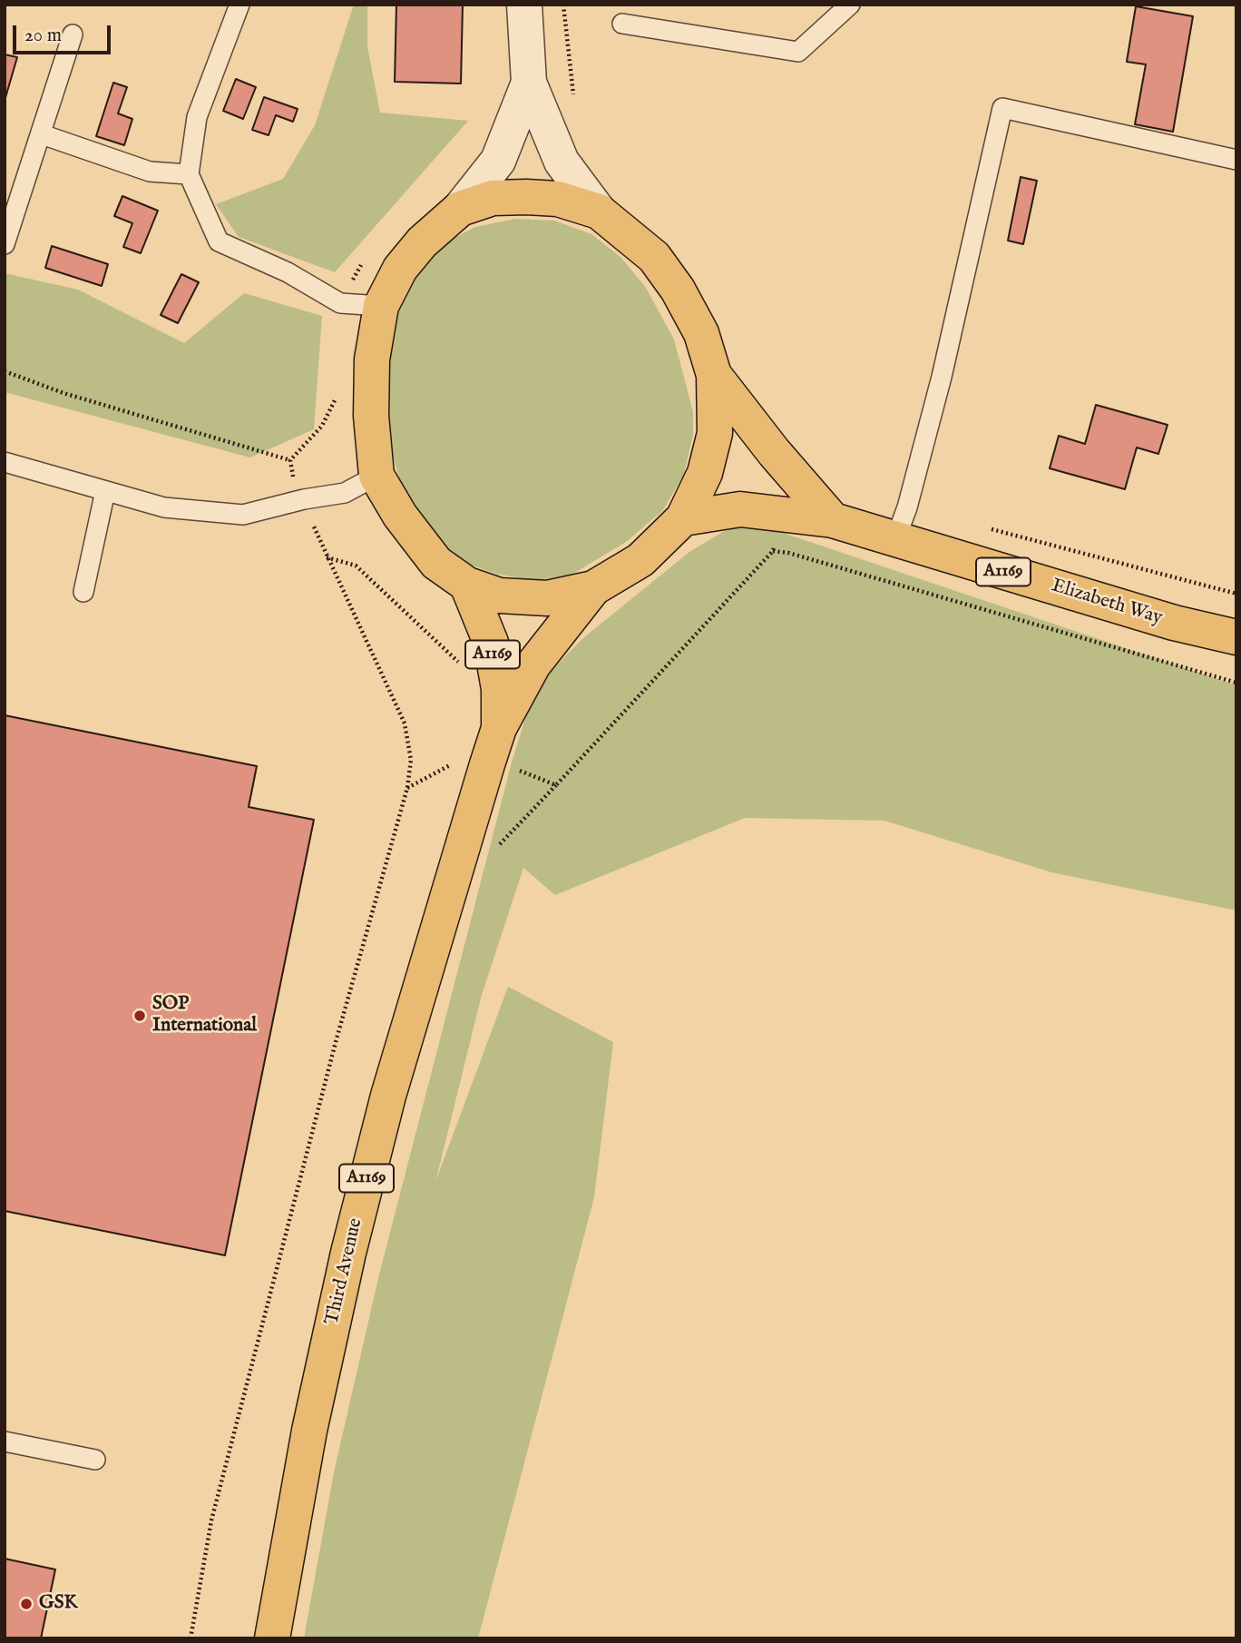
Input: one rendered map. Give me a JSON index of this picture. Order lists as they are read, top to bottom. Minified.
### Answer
{"streets":{"main road":["A1169","Elizabeth Way","Third Avenue"]},"places":["SOP International","GSK"],"scale_bar":"20 m"}
